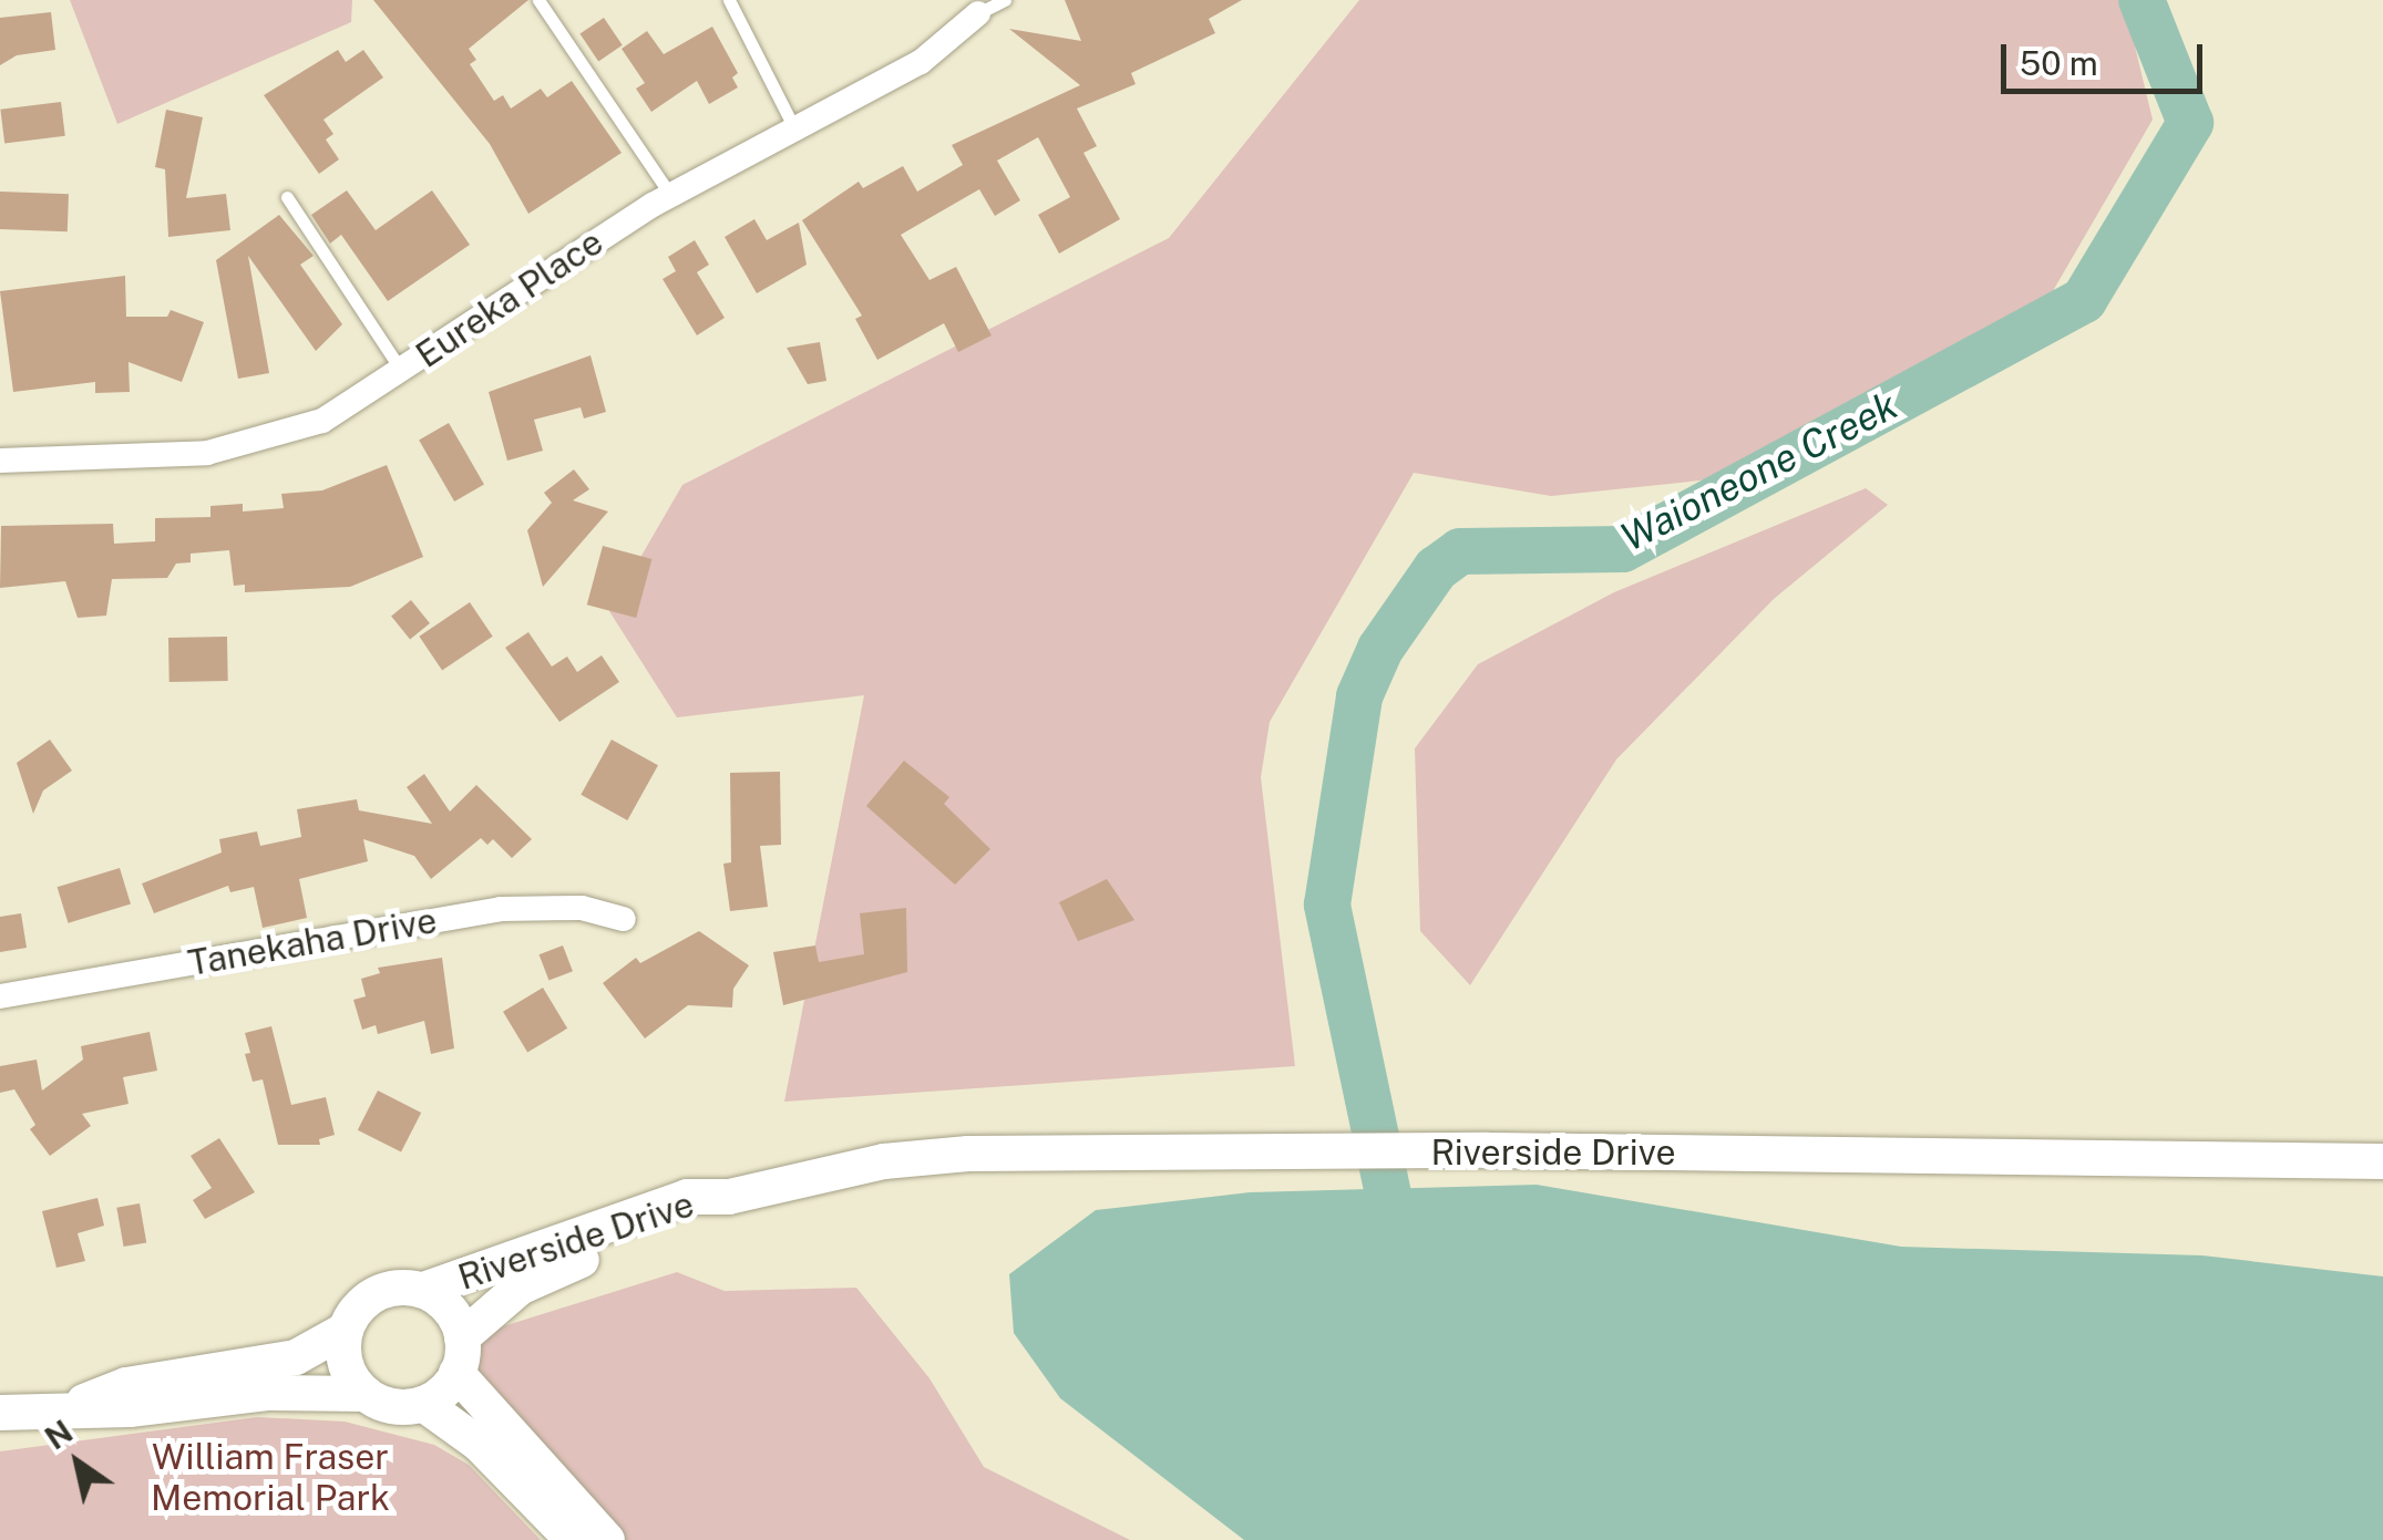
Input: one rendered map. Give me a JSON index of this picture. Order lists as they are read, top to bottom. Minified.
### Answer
{"streets":{"main road":["Riverside Drive"],"street":["Eureka Place","Tanekaha Drive"]},"water":["Waioneone Creek"],"parks":["William Fraser Memorial Park"],"scale_bar":"50 m","north":"top left"}
